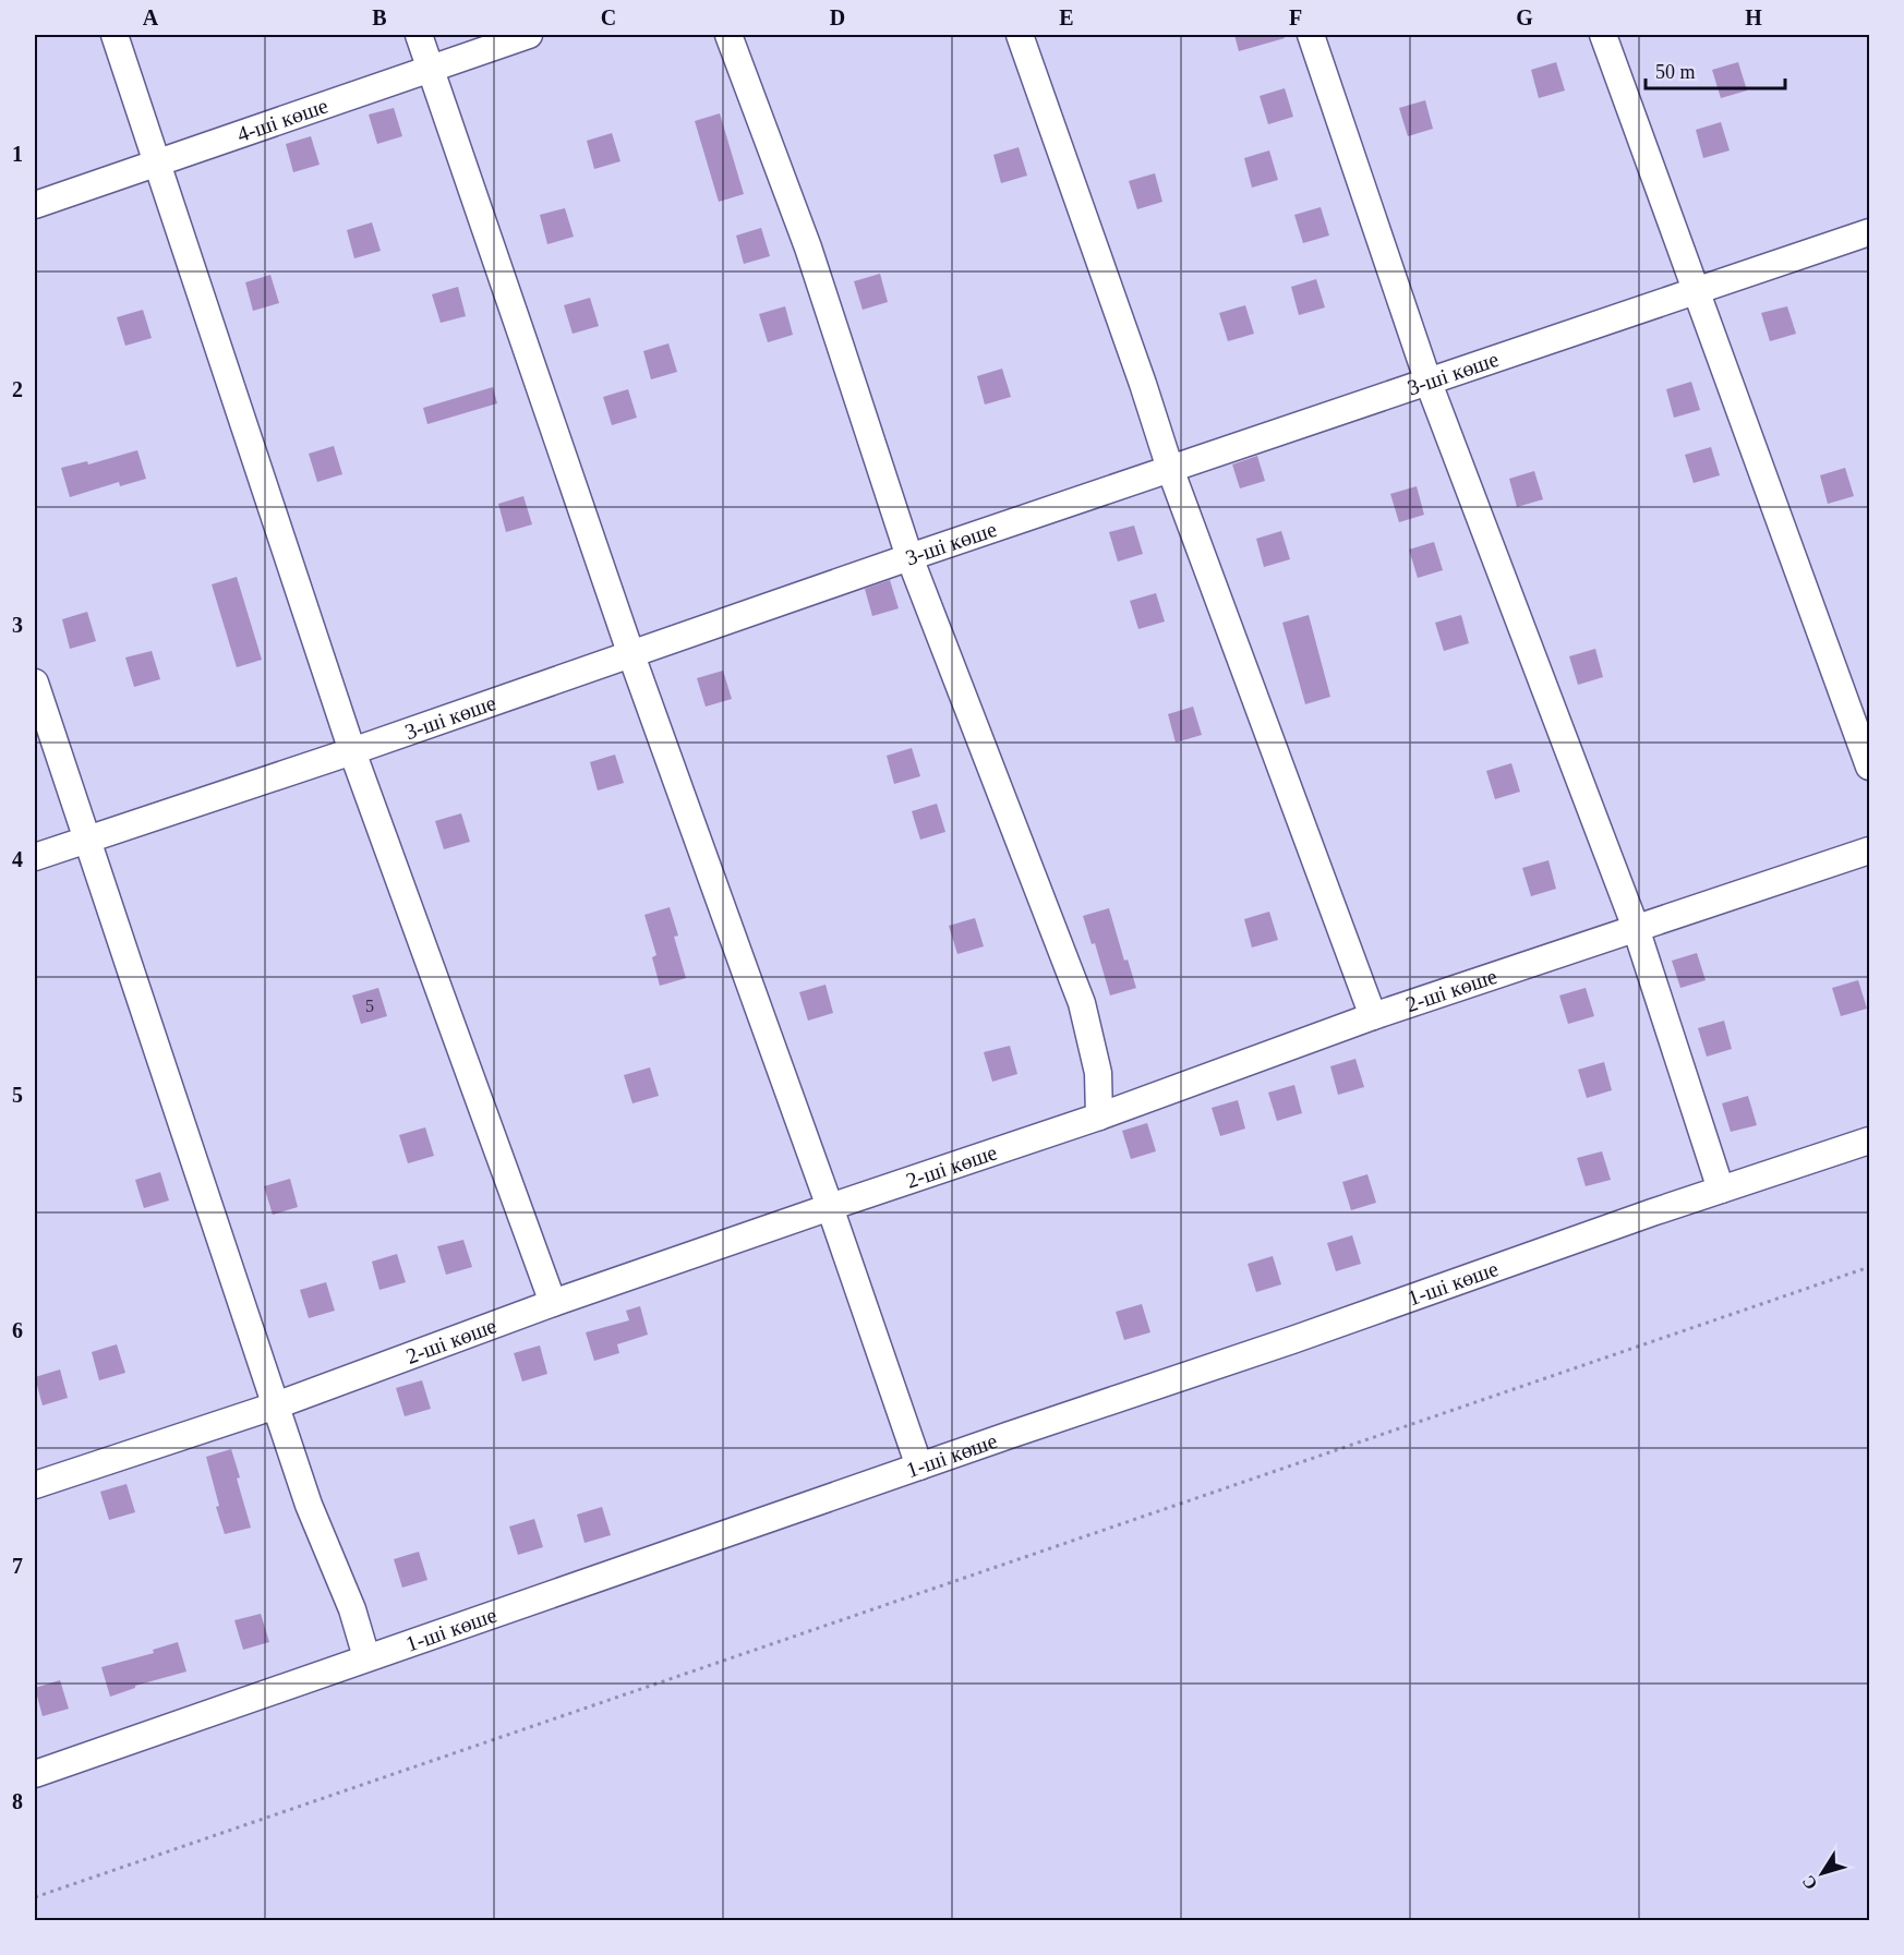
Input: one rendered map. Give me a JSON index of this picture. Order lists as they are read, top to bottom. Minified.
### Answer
{"streets":{"lane":["4-ші көше","3-ші көше","2-ші көше","1-ші көше"]},"house_numbers":["5"],"scale_bar":"50 m","north":"bottom left","grid":{"columns":["A","B","C","D","E","F","G","H"],"rows":["1","2","3","4","5","6","7","8"]}}
